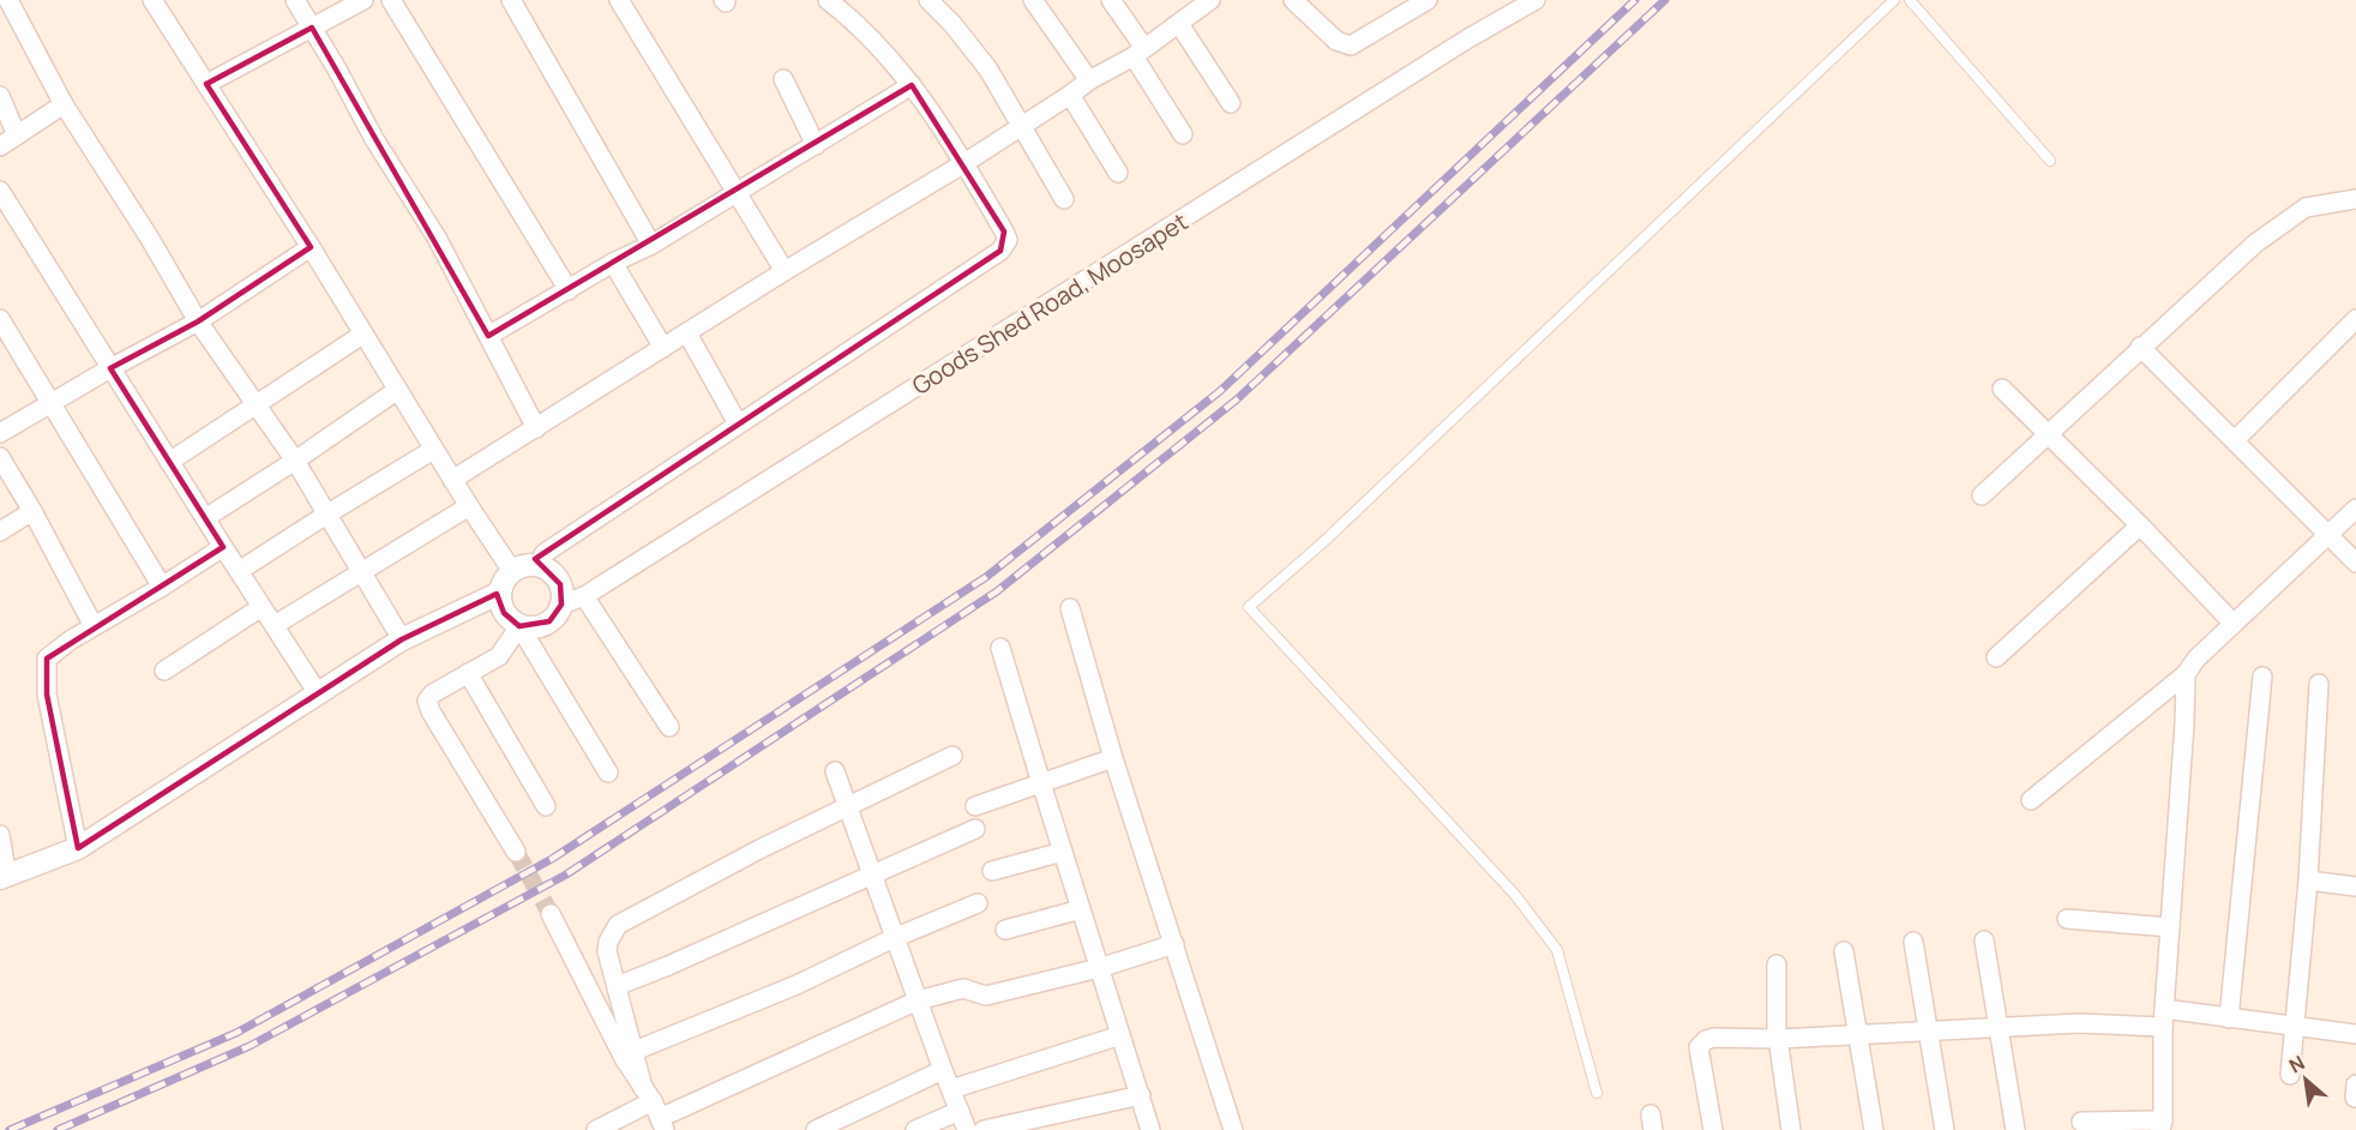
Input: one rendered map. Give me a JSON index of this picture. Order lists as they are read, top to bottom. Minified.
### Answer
{"streets":{"street":["Goods Shed Road, Moosapet"]},"north":"top left"}
